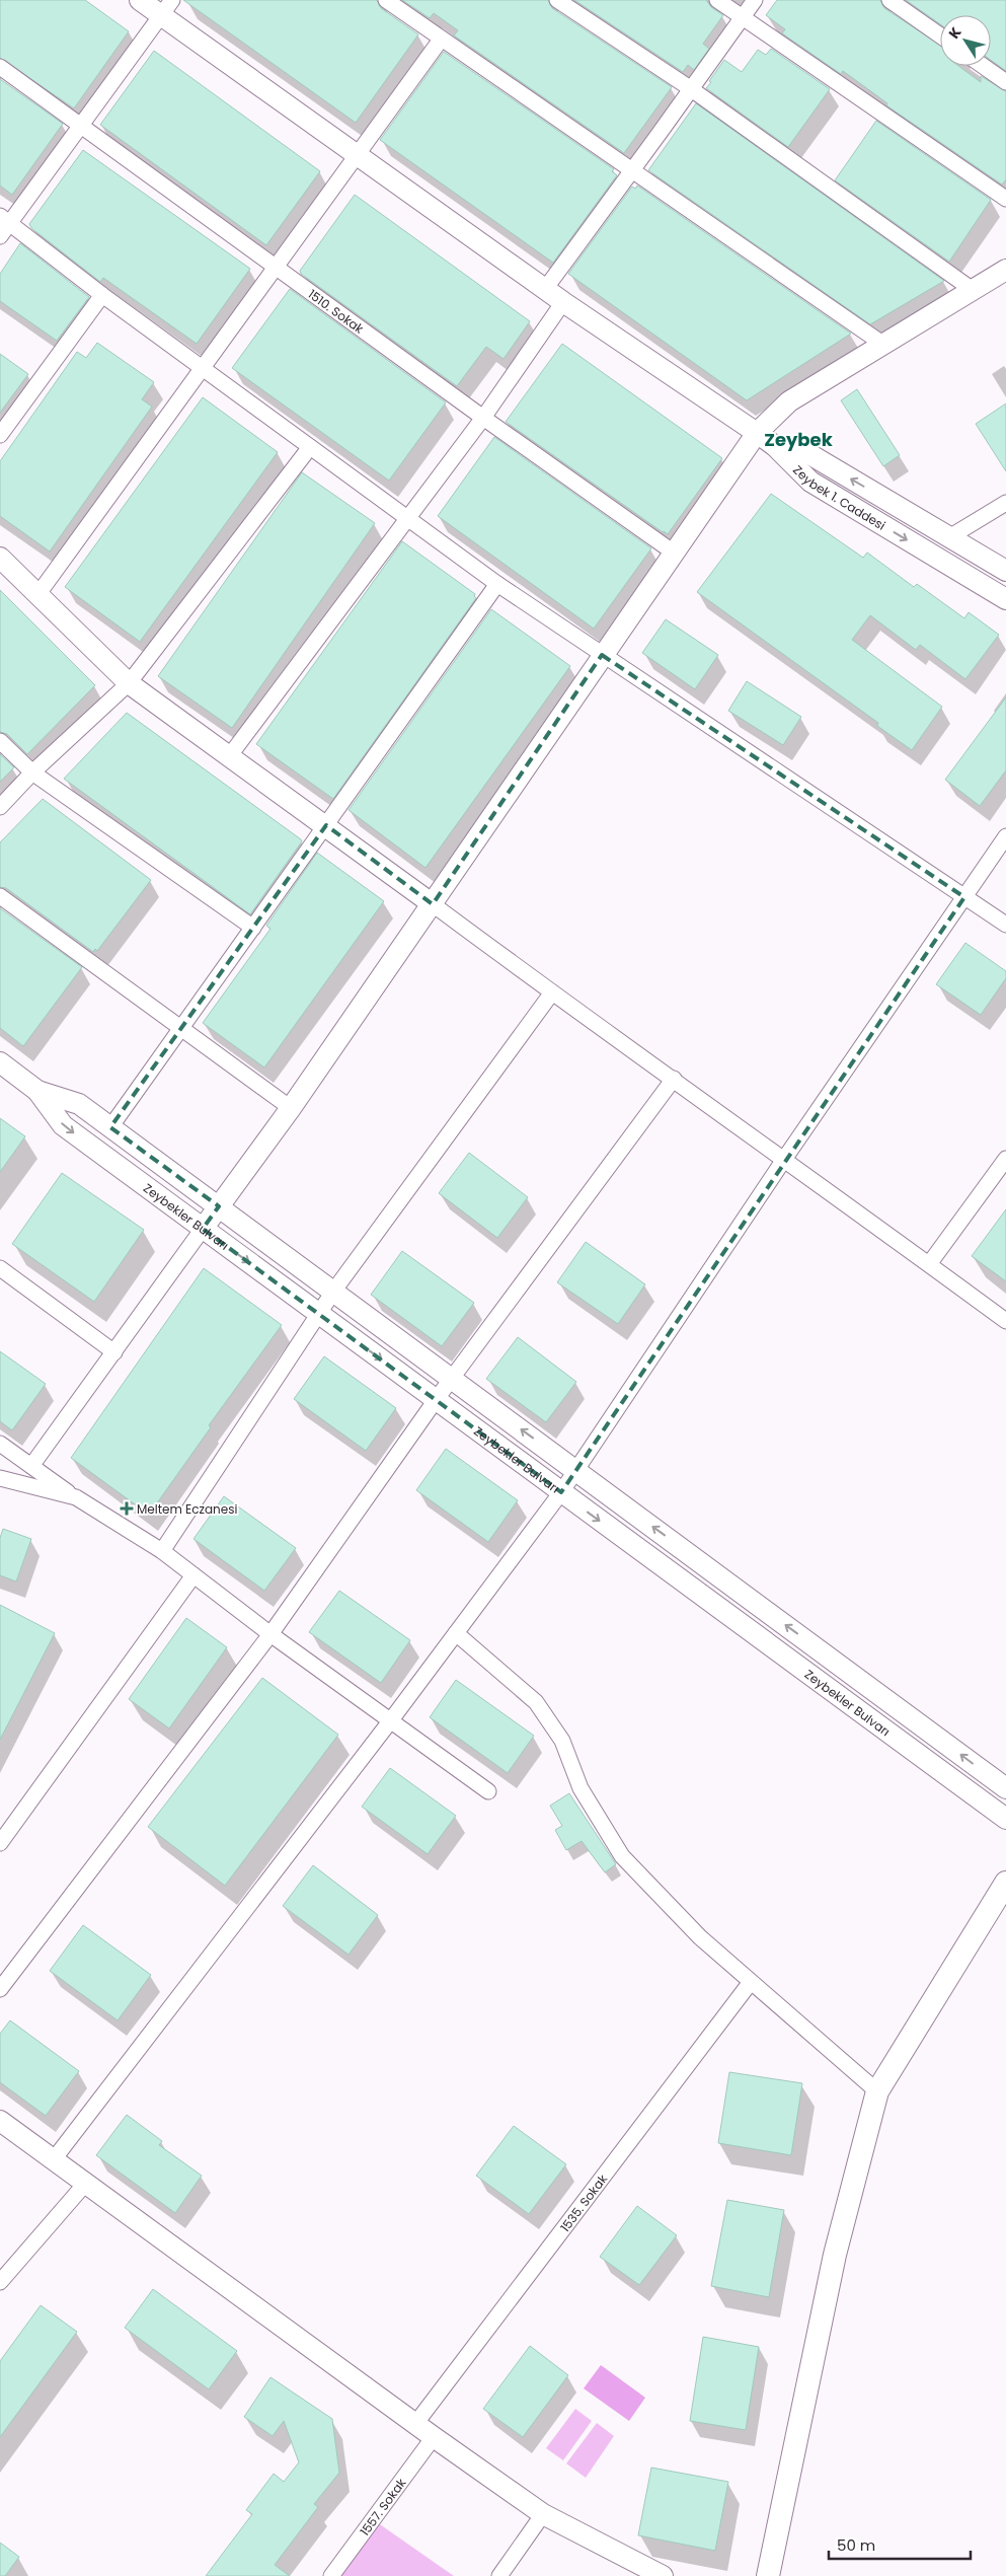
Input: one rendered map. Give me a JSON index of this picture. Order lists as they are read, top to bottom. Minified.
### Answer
{"streets":{"street":["1510. Sokak","Zeybek 1. Caddesi","Zeybekler Bulvarı","1535. Sokak","1557. Sokak"]},"districts":["Zeybek"],"places":{"health":["Meltem Eczanesi"]},"scale_bar":"50 m","north":"top left"}
